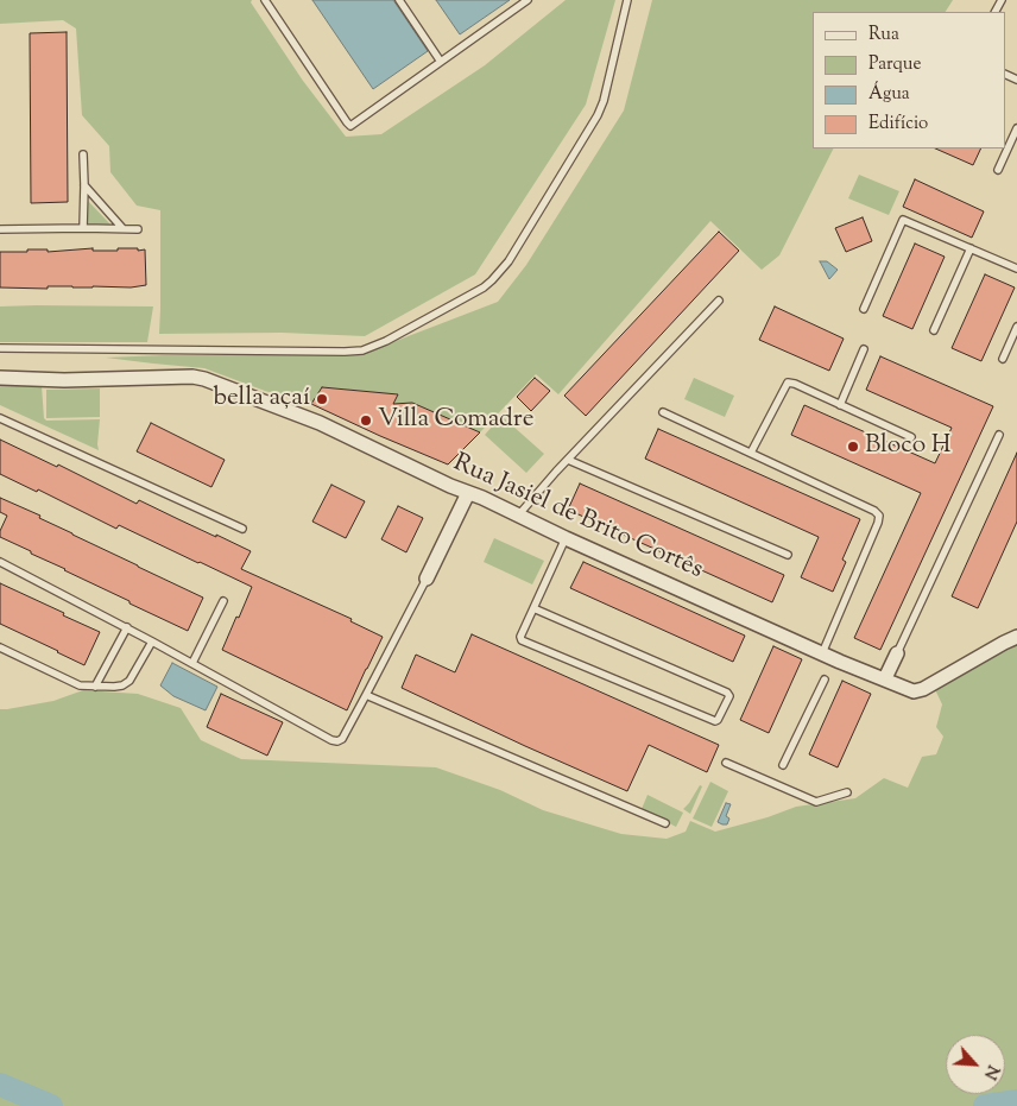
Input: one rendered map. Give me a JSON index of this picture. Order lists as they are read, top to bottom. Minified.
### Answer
{"streets":{"street":["Rua Jasiel de Brito Cortês"]},"places":["bella açaí","Villa Comadre","Bloco H"],"legend":["Rua","Parque","Água","Edifício"],"north":"bottom right"}
